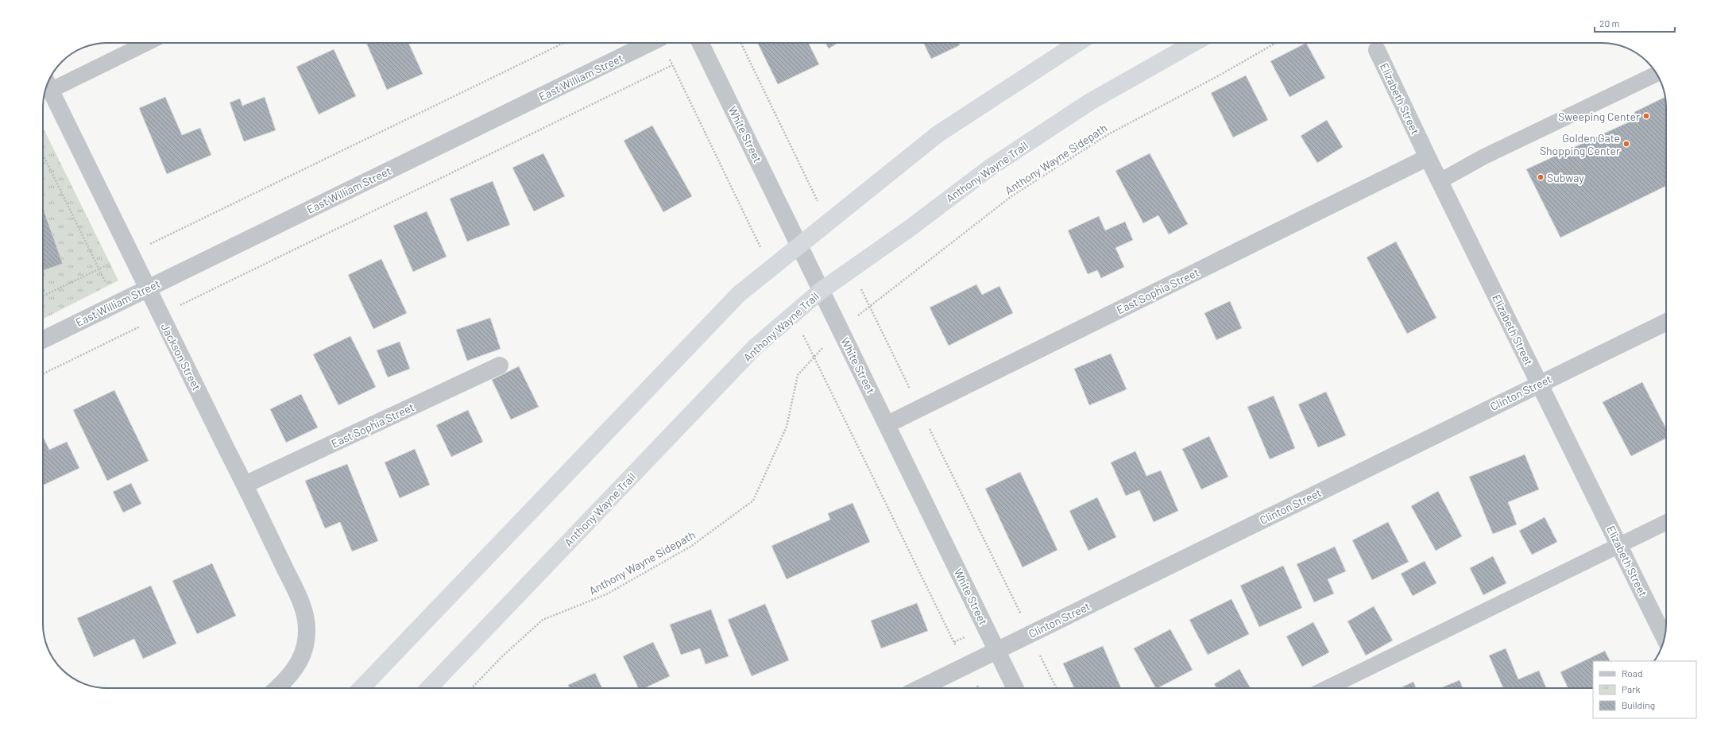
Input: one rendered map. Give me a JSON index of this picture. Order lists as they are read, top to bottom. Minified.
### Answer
{"streets":{"highway":["Anthony Wayne Trail"],"street":["East William Street","Elizabeth Street","White Street","East Sophia Street","Jackson Street","Clinton Street"],"path":["Anthony Wayne Sidepath"]},"crossings":[["East William Street","Jackson Street"],["Elizabeth Street","East Sophia Street"],["Elizabeth Street","Clinton Street"],["White Street","Anthony Wayne Trail"],["White Street","East Sophia Street"],["White Street","Clinton Street"],["East Sophia Street","Jackson Street"]],"places":["Sweeping Center","Golden Gate Shopping Center","Subway"],"legend":["Road","Park","Building"],"scale_bar":"20 m"}
